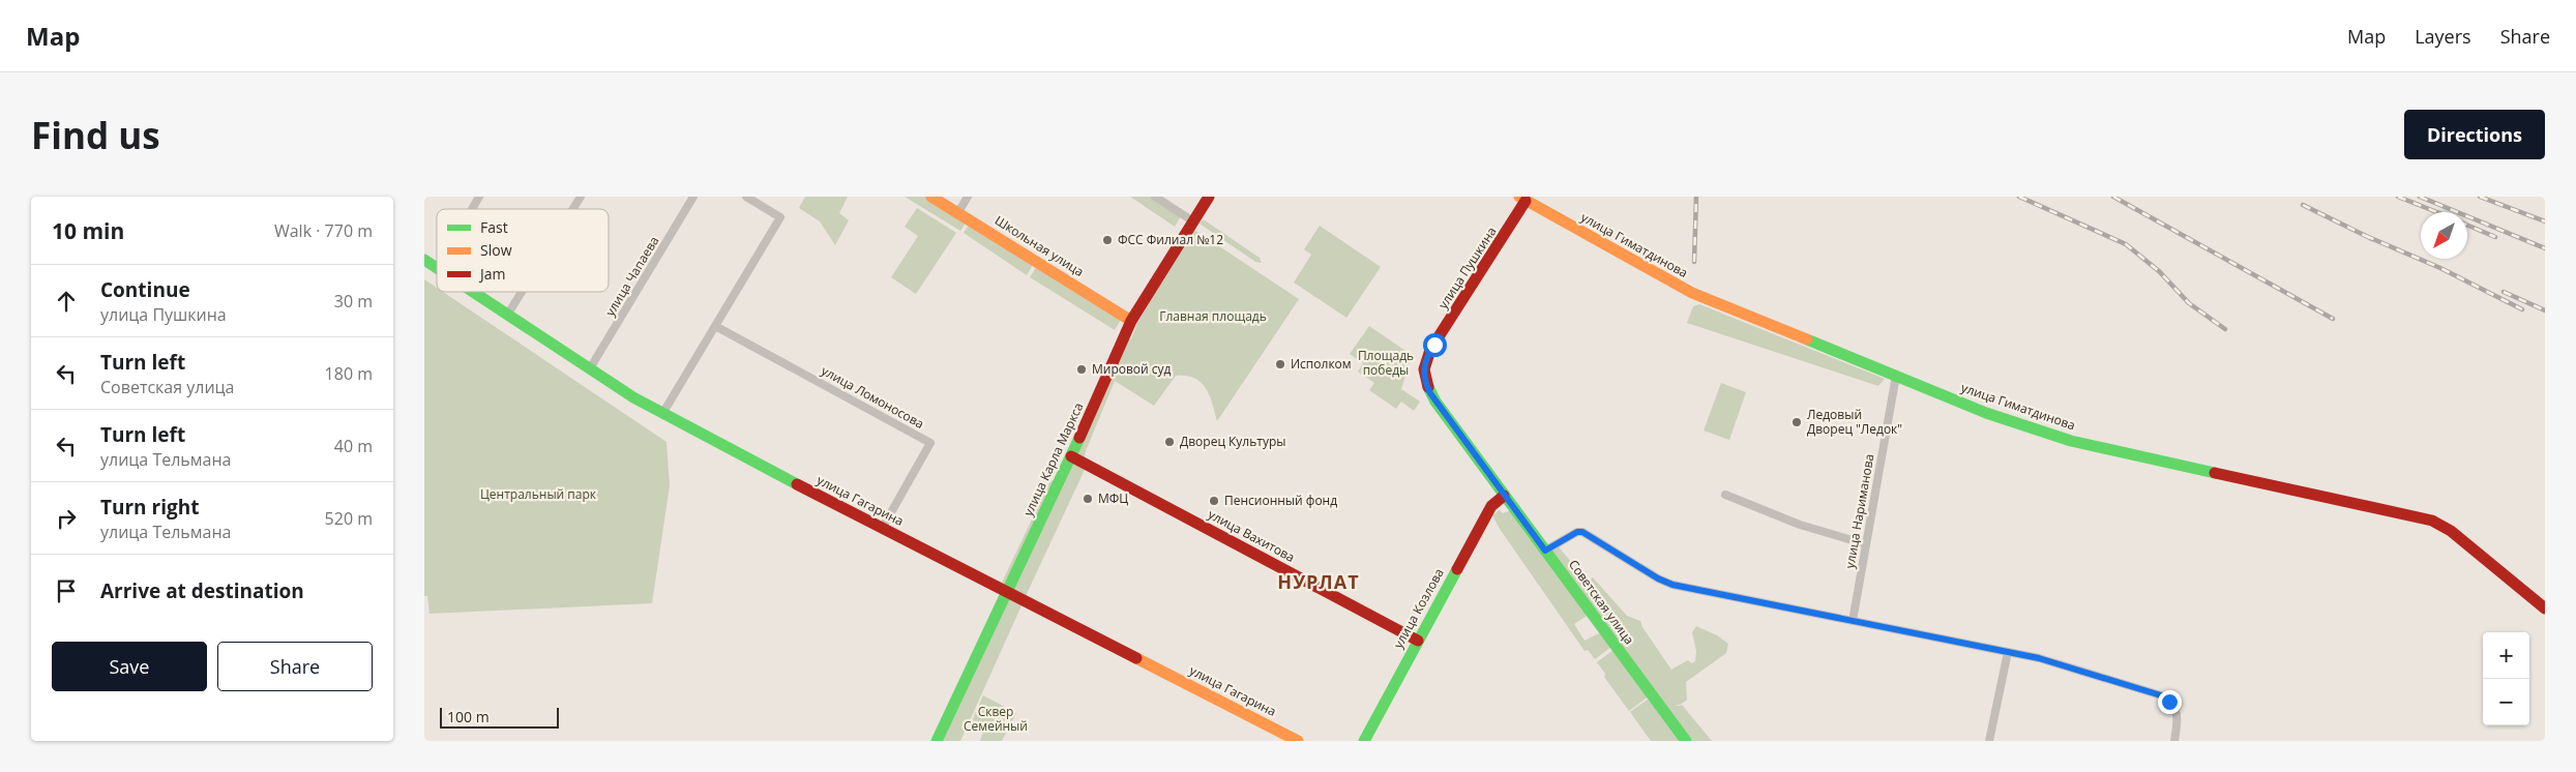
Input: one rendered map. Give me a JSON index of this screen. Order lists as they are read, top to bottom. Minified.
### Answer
{"streets":{"street":["улица Гиматдинова","Школьная улица","улица Пушкина","улица Чапаева","улица Ломоносова","улица Карла Маркса","улица Гагарина","улица Нариманова","улица Вахитова","Советская улица","улица Козлова"]},"crossings":[["улица Гиматдинова","улица Пушкина"],["улица Гиматдинова","улица Нариманова"],["Школьная улица","улица Карла Маркса"],["улица Пушкина","Советская улица"],["улица Чапаева","улица Гагарина"],["улица Ломоносова","улица Гагарина"],["улица Карла Маркса","улица Гагарина"],["улица Карла Маркса","улица Вахитова"],["улица Вахитова","улица Козлова"],["Советская улица","улица Козлова"]],"districts":["НУРЛАТ"],"parks":["Главная площадь","Площадь победы","Центральный парк","Сквер Семейный"],"places":["ФСС Филиал №12","Исполком","Мировой суд","Ледовый Дворец \"Ледок\"","Дворец Культуры","МФЦ","Пенсионный фонд"],"legend":["Fast","Slow","Jam"],"scale_bar":"100 m","north":"bottom left","page":{"header":"Map","nav":["Map","Layers","Share"],"buttons":["Directions",["Save","Share"]],"title":"Find us","heading":["10 min","Walk · 770 m"],"list":[["Continue","улица Пушкина","30 m"],["Turn left","Советская улица","180 m"],["Turn left","улица Тельмана","40 m"],["Turn right","улица Тельмана","520 m"],"Arrive at destination"],"map_buttons":["+","−"],"scale":"100 m"}}
